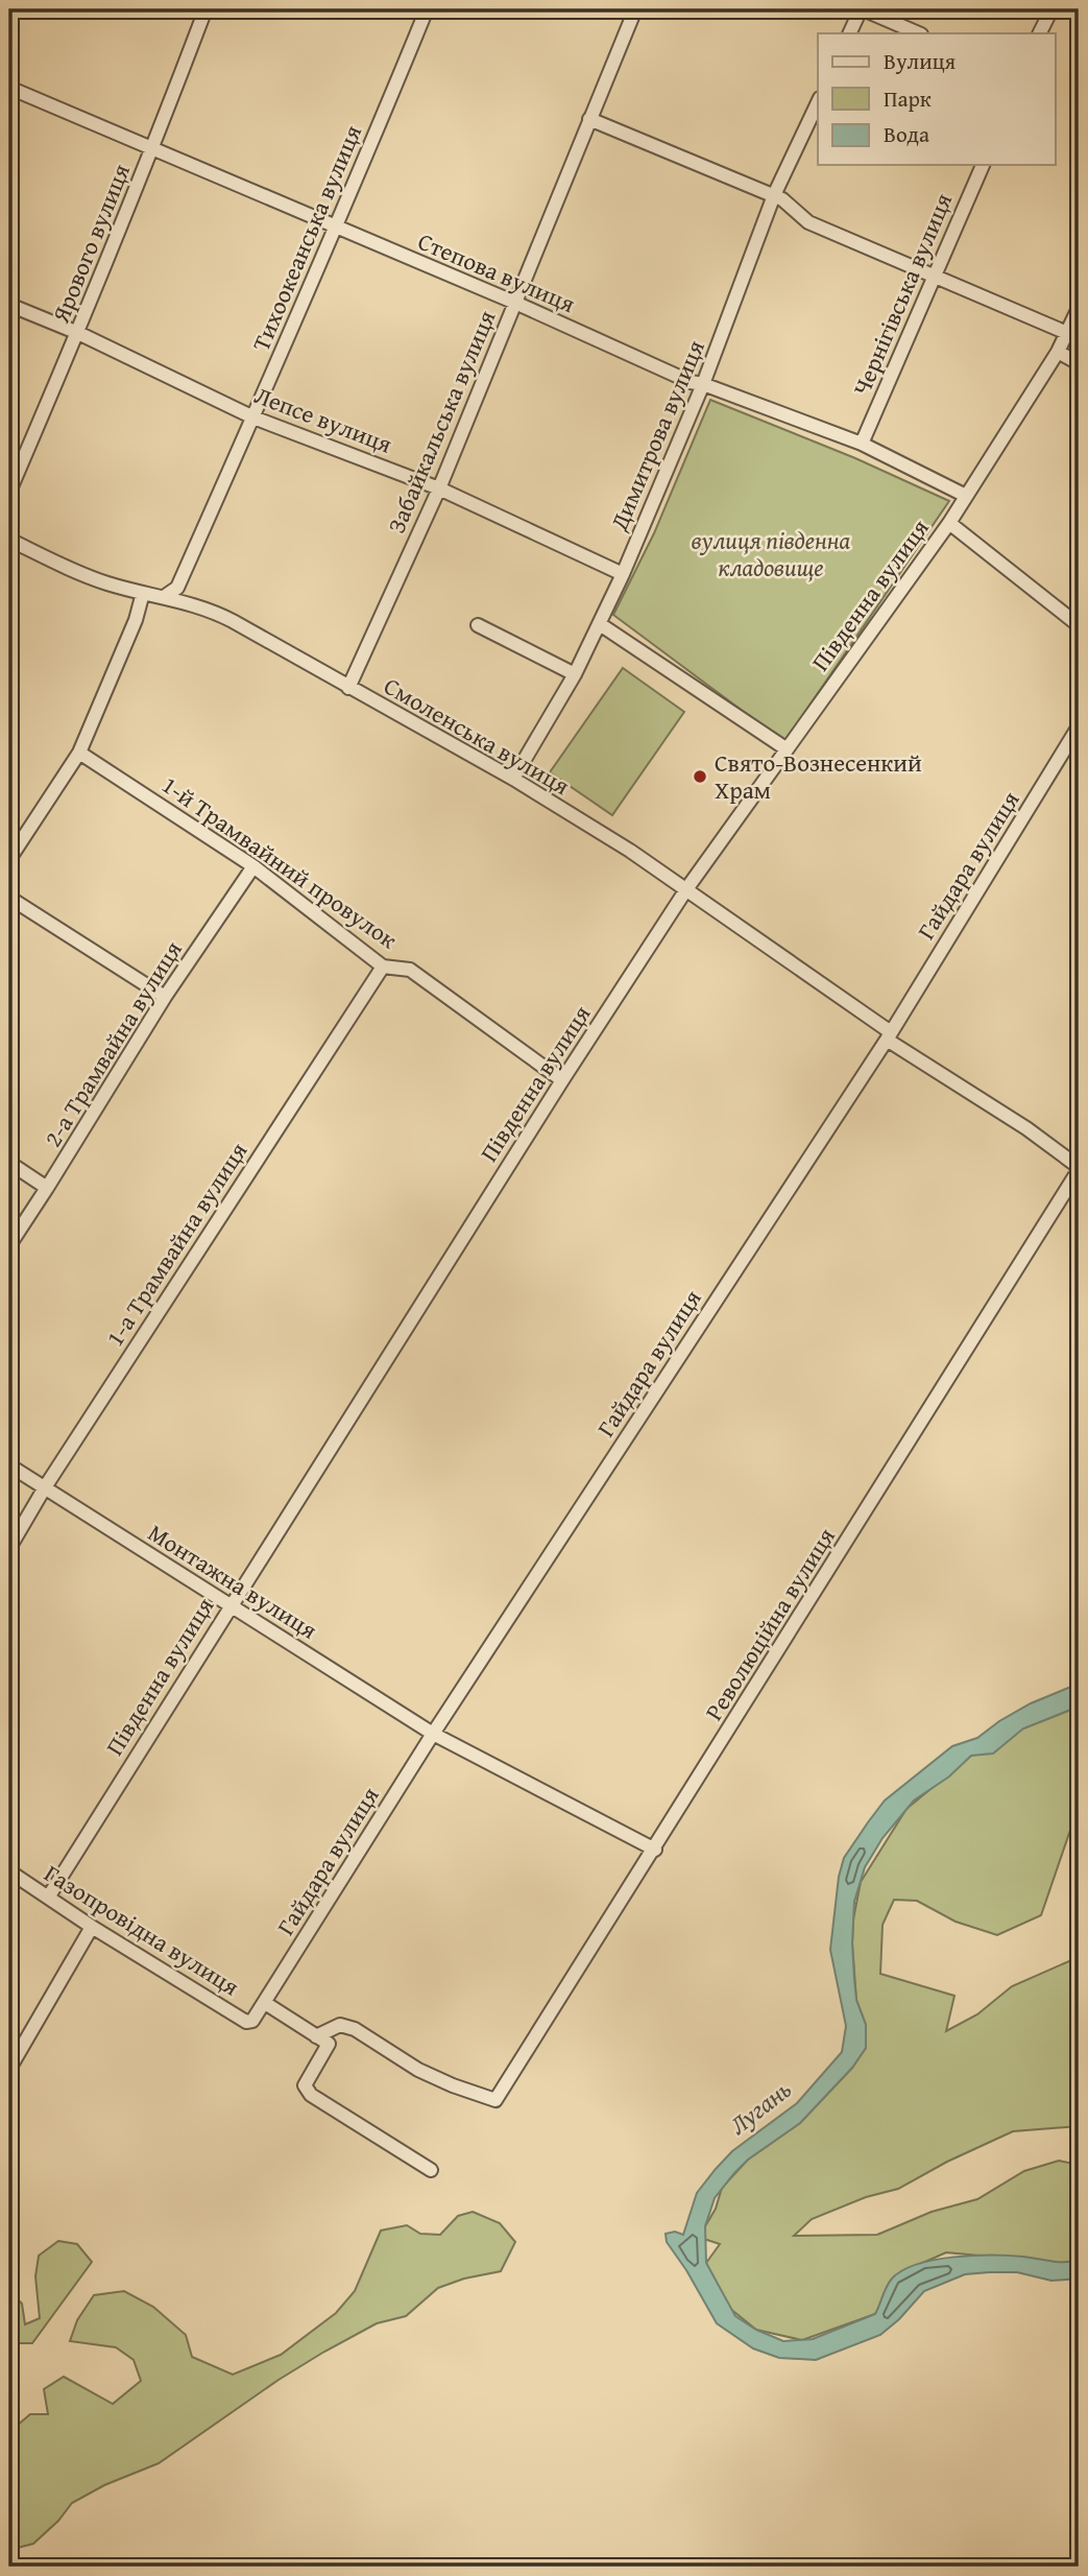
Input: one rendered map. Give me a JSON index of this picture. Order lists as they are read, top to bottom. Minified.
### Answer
{"streets":{"street":["Тихоокеанська вулиця","Ярового вулиця","Степова вулиця","Чернігівська вулиця","Лепсе вулиця","Забайкальська вулиця","Димитрова вулиця","Південна вулиця","Смоленська вулиця","1-й Трамвайний провулок","Гайдара вулиця","2-а Трамвайна вулиця","1-а Трамвайна вулиця","Монтажна вулиця","Революційна вулиця","Газопровідна вулиця"]},"crossings":[["Тихоокеанська вулиця","Степова вулиця"],["Тихоокеанська вулиця","Лепсе вулиця"],["Тихоокеанська вулиця","Смоленська вулиця"],["Ярового вулиця","Степова вулиця"],["Ярового вулиця","Лепсе вулиця"],["Степова вулиця","Чернігівська вулиця"],["Степова вулиця","Забайкальська вулиця"],["Степова вулиця","Димитрова вулиця"],["Степова вулиця","Південна вулиця"],["Лепсе вулиця","Забайкальська вулиця"],["Лепсе вулиця","Димитрова вулиця"],["Забайкальська вулиця","Смоленська вулиця"],["Димитрова вулиця","Смоленська вулиця"],["Південна вулиця","Смоленська вулиця"],["Південна вулиця","1-й Трамвайний провулок"],["Південна вулиця","Монтажна вулиця"],["Південна вулиця","Газопровідна вулиця"],["Смоленська вулиця","Гайдара вулиця"],["Смоленська вулиця","Революційна вулиця"],["1-й Трамвайний провулок","2-а Трамвайна вулиця"],["1-й Трамвайний провулок","1-а Трамвайна вулиця"],["Гайдара вулиця","Монтажна вулиця"],["Гайдара вулиця","Газопровідна вулиця"],["1-а Трамвайна вулиця","Монтажна вулиця"],["Монтажна вулиця","Революційна вулиця"]],"water":["Лугань"],"parks":["вулиця південна кладовище"],"places":["Свято-Вознесенкий Храм"],"legend":["Вулиця","Парк","Вода"]}
